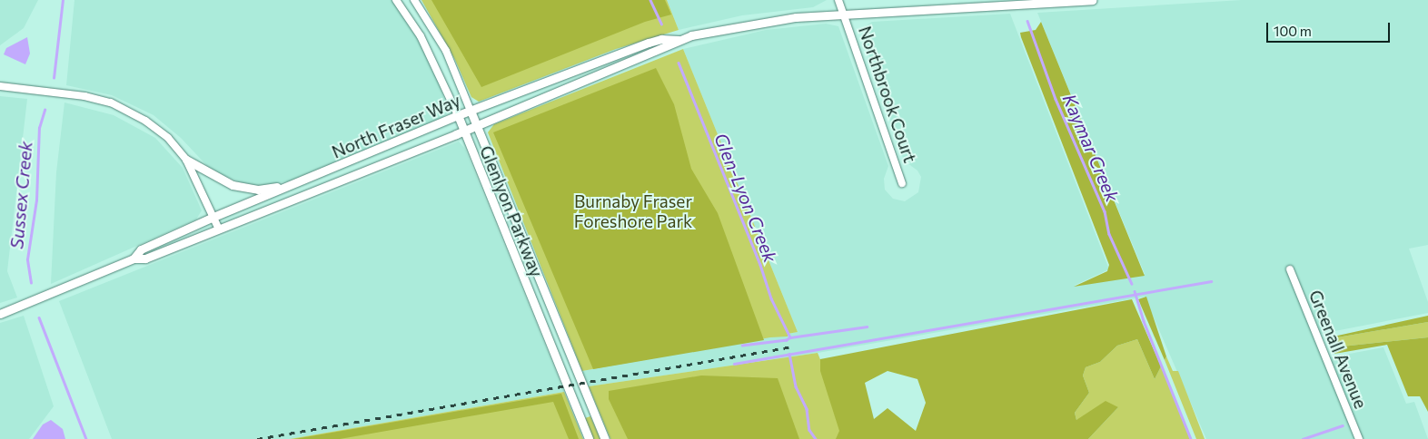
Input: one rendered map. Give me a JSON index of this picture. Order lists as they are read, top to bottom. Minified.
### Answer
{"streets":{"street":["Northbrook Court","North Fraser Way","Glenlyon Parkway","Greenall Avenue"]},"crossings":[["Northbrook Court","North Fraser Way"],["North Fraser Way","Glenlyon Parkway"]],"water":["Kaymar Creek","Sussex Creek","Glen-Lyon Creek"],"parks":["Burnaby Fraser Foreshore Park"],"scale_bar":"100 m"}
